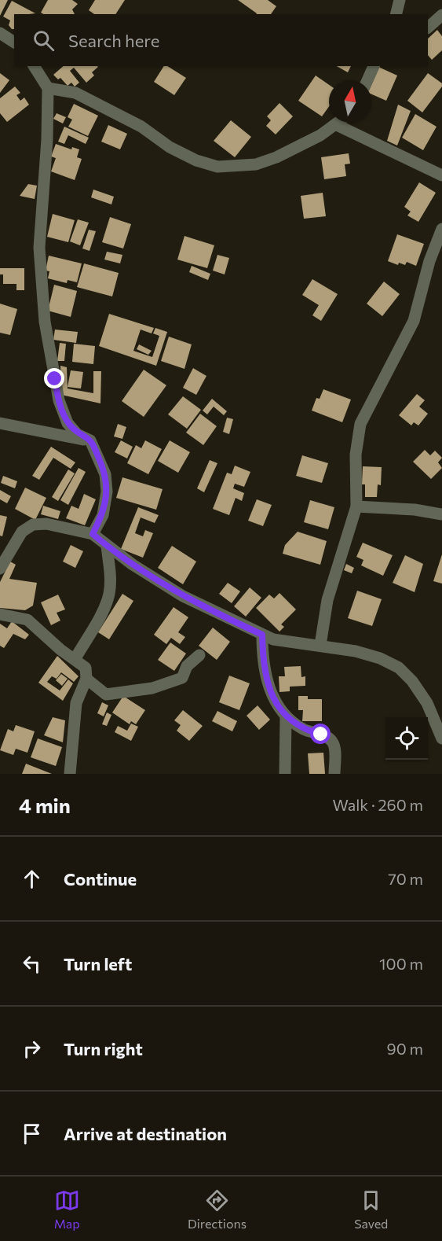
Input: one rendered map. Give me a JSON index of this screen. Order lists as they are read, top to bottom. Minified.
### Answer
{"north":"top","page":{"search":"Search here","heading":["4 min","Walk · 260 m"],"list":[["Continue","70 m"],["Turn left","100 m"],["Turn right","90 m"],"Arrive at destination"],"nav":["Map","Directions","Saved"]}}
